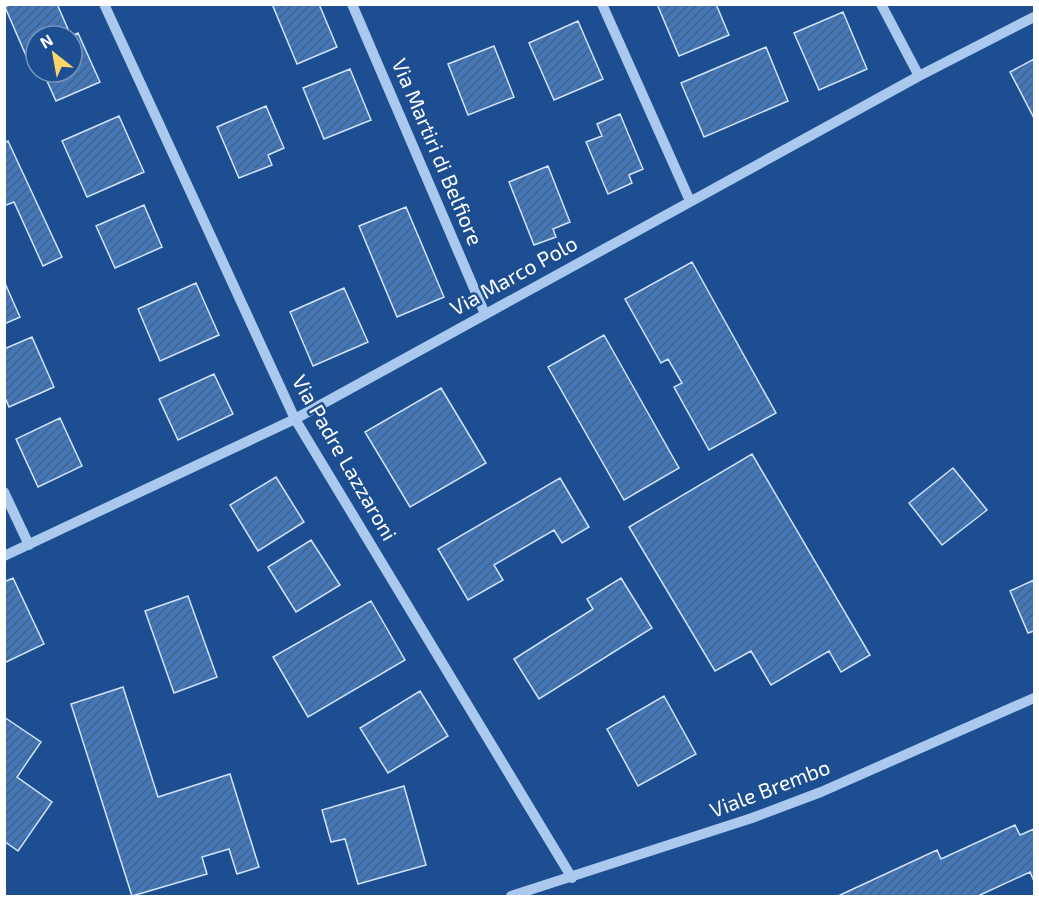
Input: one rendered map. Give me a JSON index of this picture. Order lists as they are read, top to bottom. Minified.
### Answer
{"streets":{"street":["Via Martiri di Belfiore","Via Marco Polo","Via Padre Lazzaroni","Viale Brembo"]},"crossings":[["Via Martiri di Belfiore","Via Marco Polo"],["Via Marco Polo","Via Padre Lazzaroni"],["Via Padre Lazzaroni","Viale Brembo"]],"north":"top left"}
